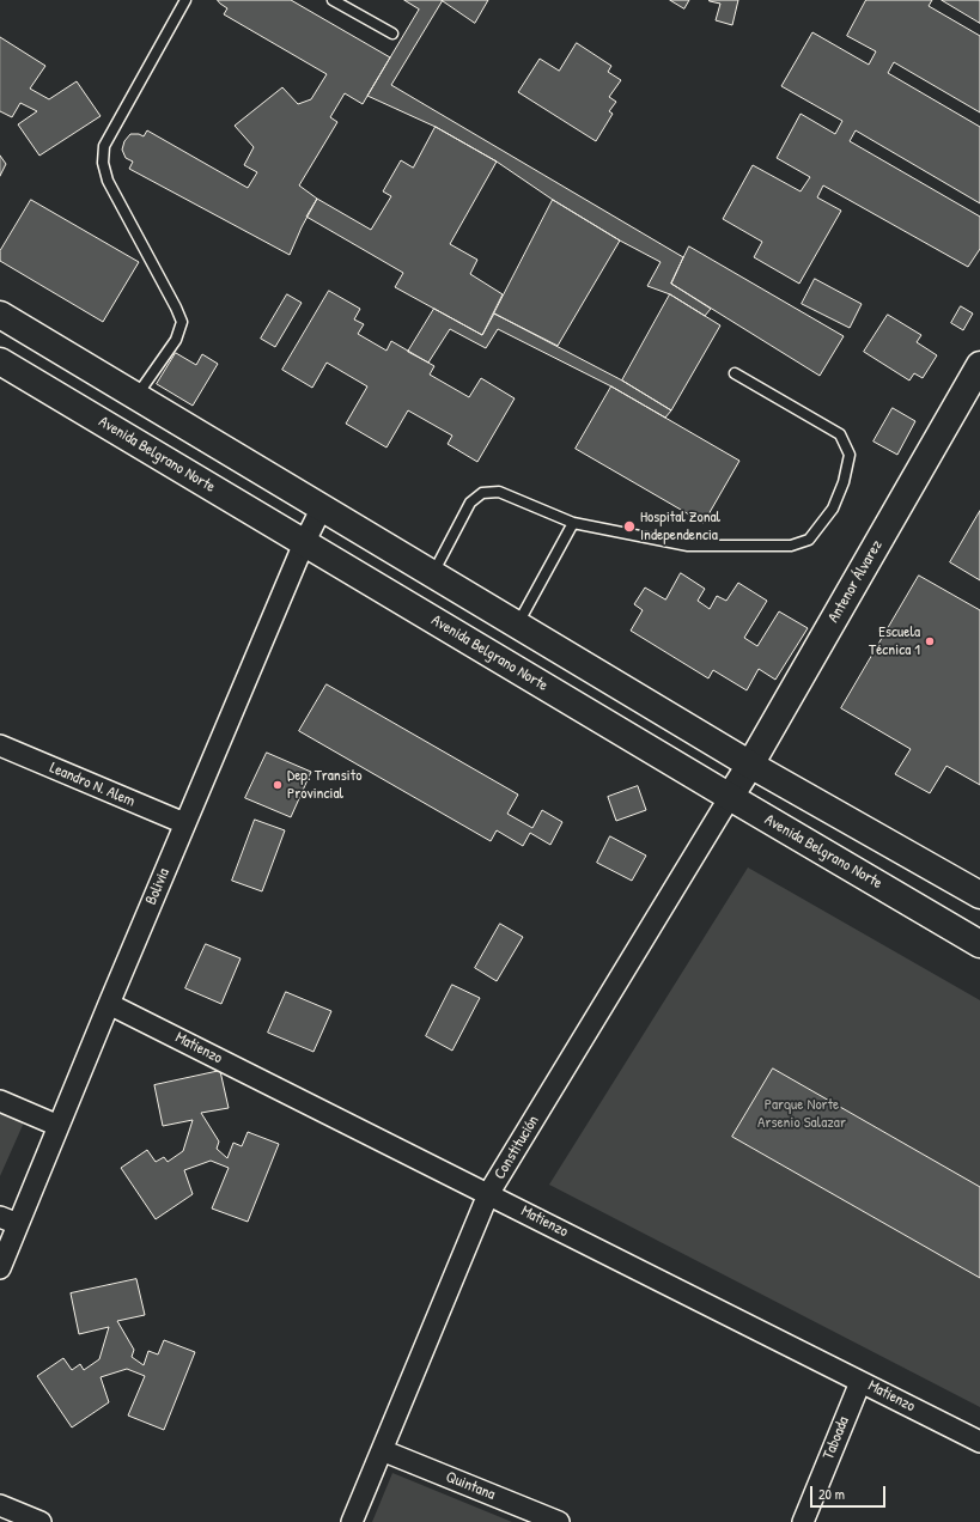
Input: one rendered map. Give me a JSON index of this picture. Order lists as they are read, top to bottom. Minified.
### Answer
{"streets":{"main road":["Avenida Belgrano Norte","Antenor Álvarez"],"street":["Leandro N. Alem","Bolivia","Matienzo","Constitución","Taboada","Quintana"]},"crossings":[["Avenida Belgrano Norte","Antenor Álvarez"],["Avenida Belgrano Norte","Bolivia"],["Avenida Belgrano Norte","Constitución"],["Antenor Álvarez","Constitución"],["Leandro N. Alem","Bolivia"],["Bolivia","Matienzo"],["Matienzo","Constitución"],["Matienzo","Taboada"],["Constitución","Quintana"]],"parks":["Parque Norte Arsenio Salazar"],"places":["Hospital Zonal Independencia","Escuela Técnica 1","Dep. Transito Provincial"],"scale_bar":"20 m"}
